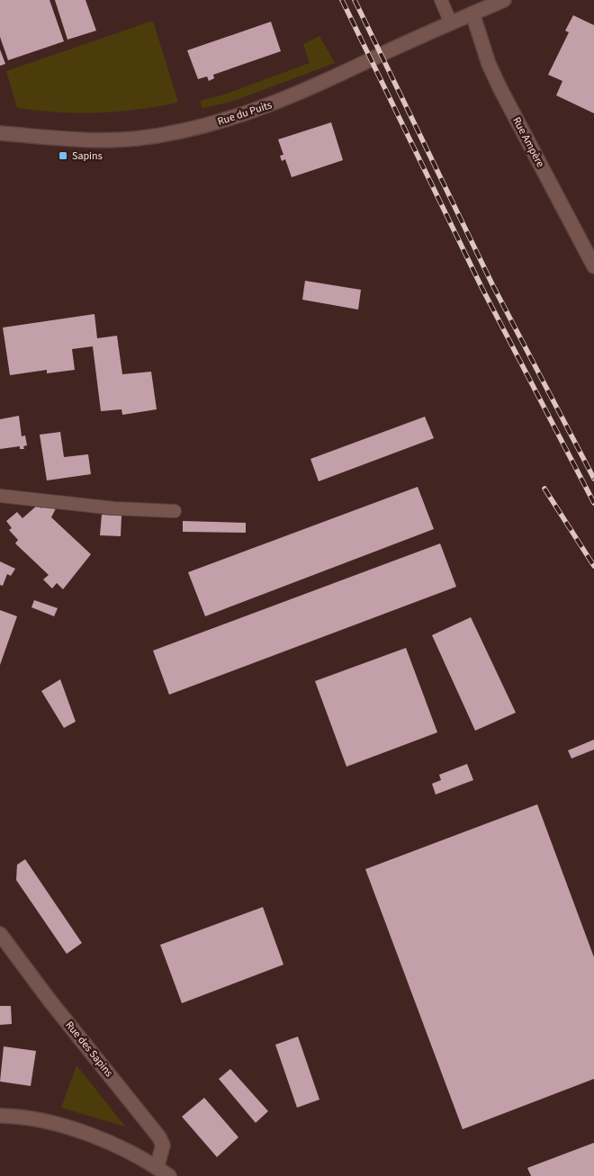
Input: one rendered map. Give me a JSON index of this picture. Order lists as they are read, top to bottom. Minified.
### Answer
{"streets":{"street":["Rue du Puits","Rue Ampère","Rue des Sapins"]},"crossings":[["Rue du Puits","Rue Ampère"]],"places":{"transit":["Sapins"]}}
